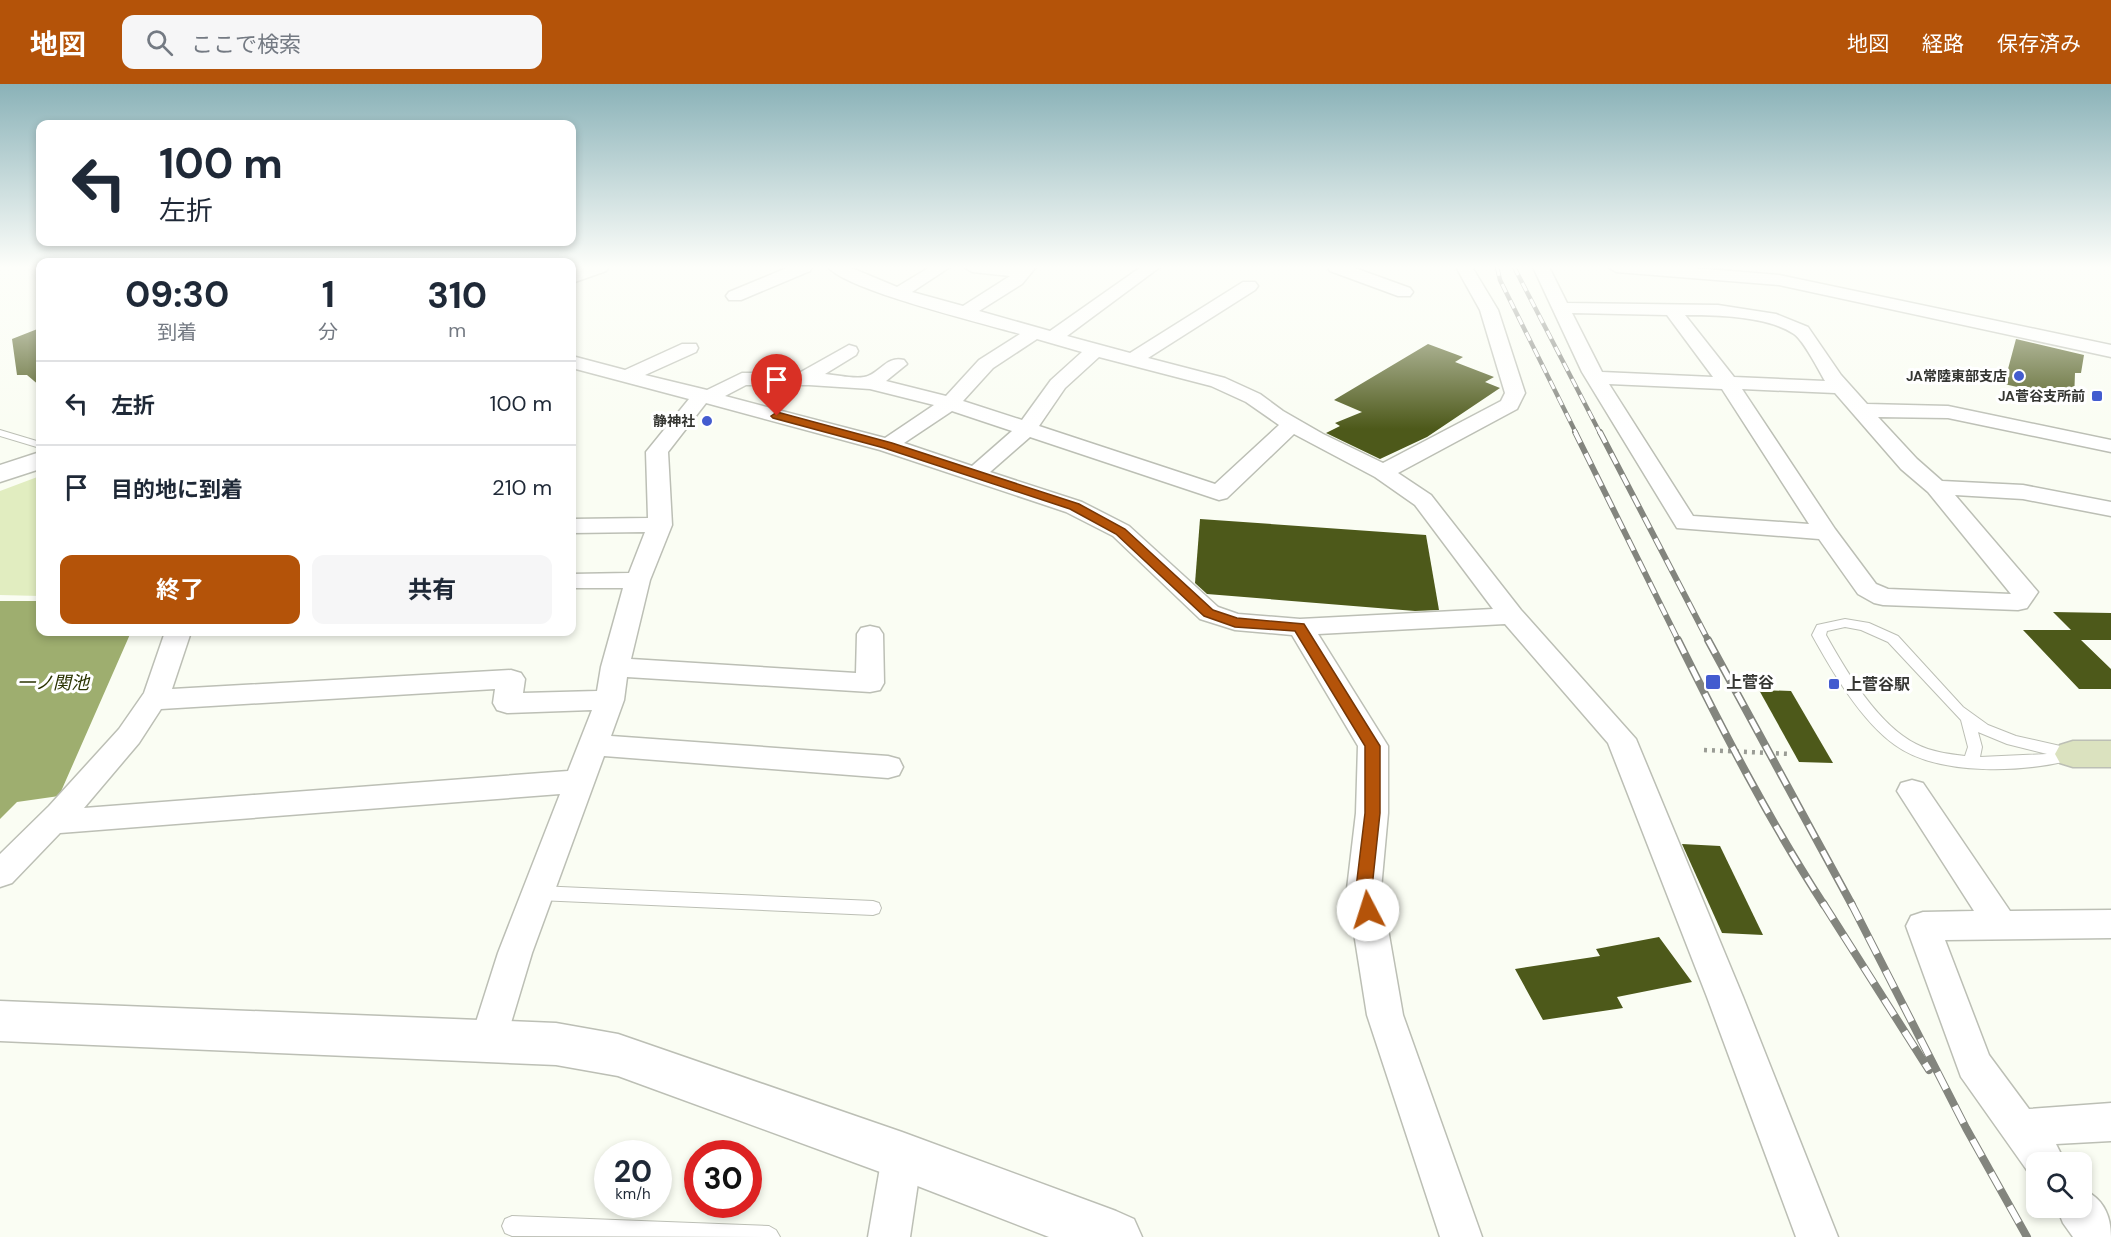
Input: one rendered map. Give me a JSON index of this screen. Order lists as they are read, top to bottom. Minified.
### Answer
{"water":["一ノ関池"],"places":{"other":["JA常陸東部支店","静神社"],"transit":["JA菅谷支所前","上菅谷","上菅谷駅"]},"page":{"header":"地図","search":"ここで検索","nav":["地図","経路","保存済み"],"turn":["100 m","左折"],"eta":["09:30","到着","1","分","310","m"],"list":[{"name":"左折","value":"100 m"},{"name":"目的地に到着","value":"210 m"}],"buttons":["終了","共有"],"speed":"20 km/h","limit":"30"}}
